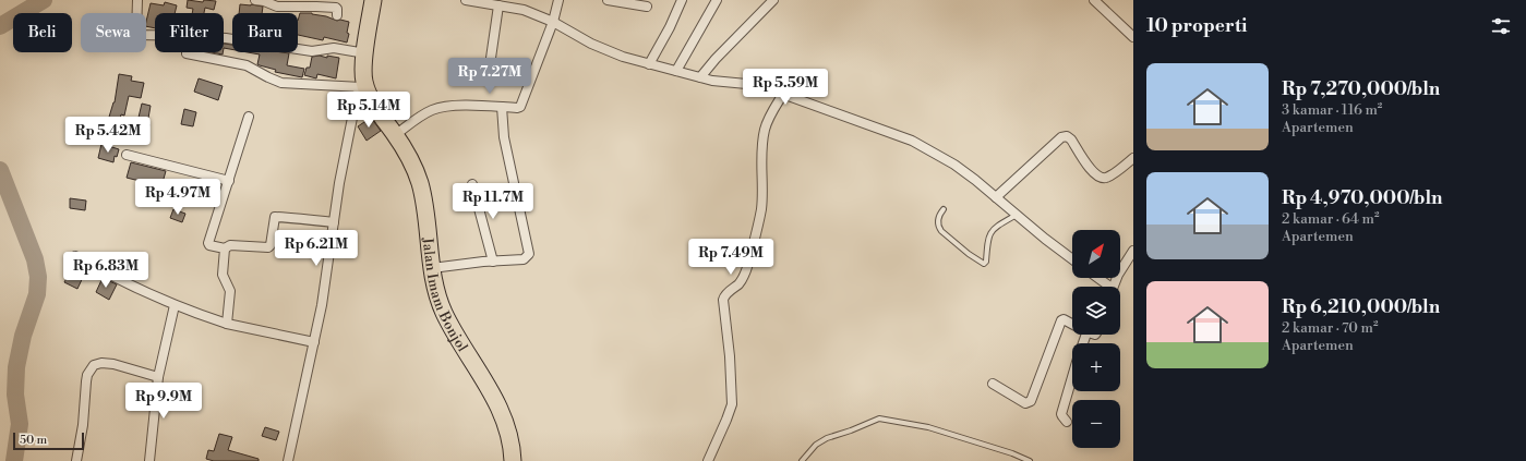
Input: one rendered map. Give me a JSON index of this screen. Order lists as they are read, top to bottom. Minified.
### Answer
{"streets":{"highway":["Jalan Imam Bonjol"]},"scale_bar":"50 m","north":"top right","page":{"heading":"10 properti","chip":["Beli","Sewa","Filter","Baru"],"list":[{"name":"Rp 7,270,000/bln","note":"3 kamar · 116 m² · Apartemen"},{"name":"Rp 4,970,000/bln","note":"2 kamar · 64 m² · Apartemen"},{"name":"Rp 6,210,000/bln","note":"2 kamar · 70 m² · Apartemen"}],"price":["Rp 7.27M","Rp 5.59M","Rp 5.14M","Rp 5.42M","Rp 4.97M","Rp 11.7M","Rp 6.21M","Rp 7.49M","Rp 6.83M","Rp 9.9M"],"map_buttons":["+","−"],"scale":"50 m"}}
